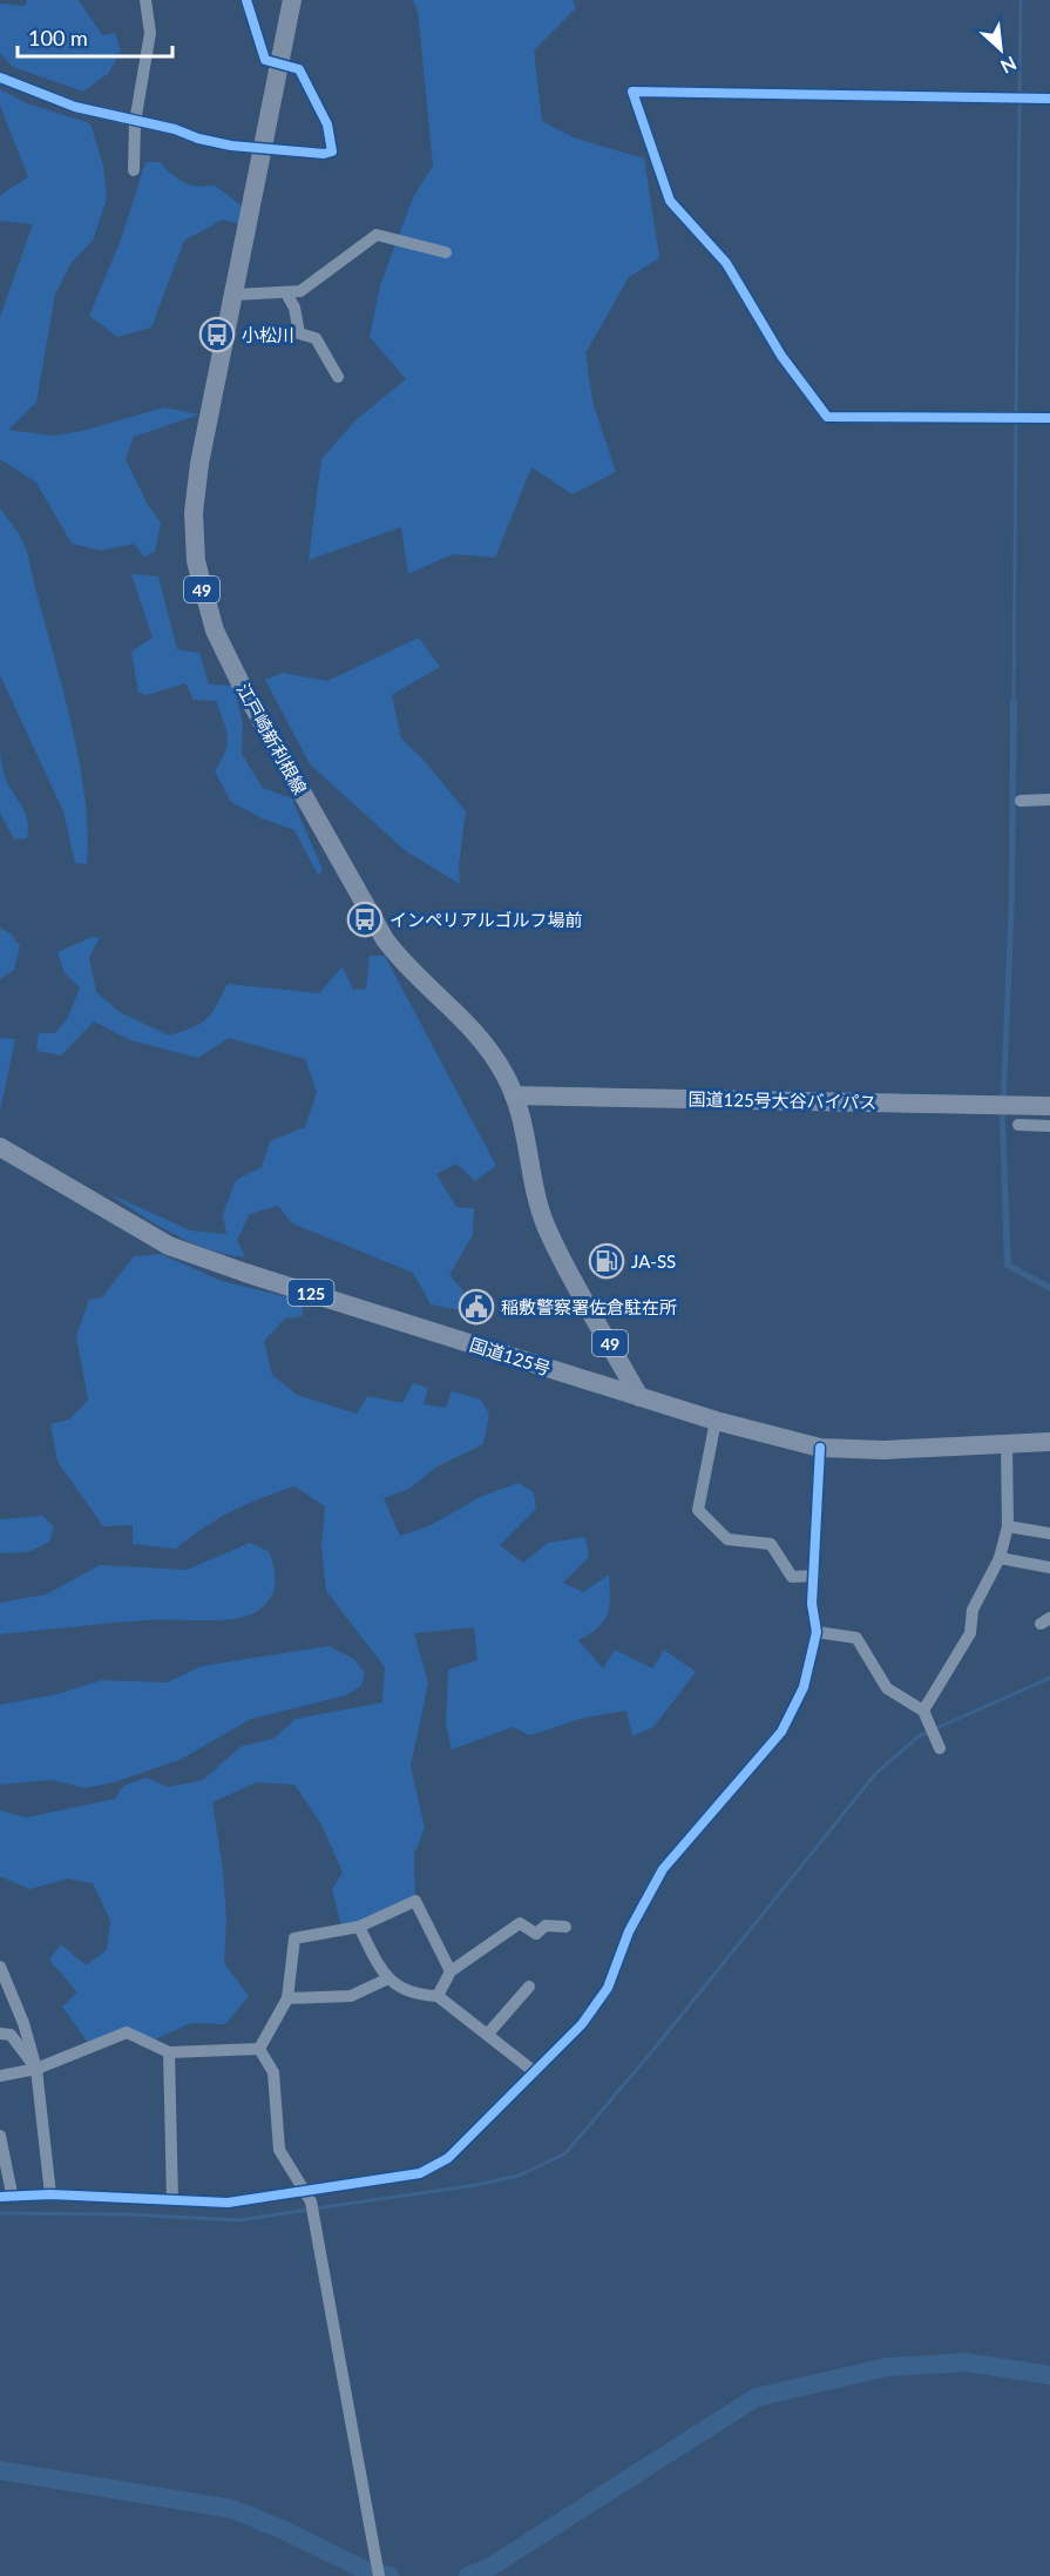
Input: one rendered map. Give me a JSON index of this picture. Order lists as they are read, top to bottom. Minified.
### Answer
{"streets":{"highway":["国道125号大谷バイパス","125","国道125号"],"main road":["49","江戸崎新利根線"]},"crossings":[["江戸崎新利根線","国道125号大谷バイパス"],["江戸崎新利根線","国道125号"]],"places":{"bus stop":["小松川","インペリアルゴルフ場前"],"fuel station":["JA-SS"],"public building":["稲敷警察署佐倉駐在所"]},"scale_bar":"100 m","north":"bottom right"}
